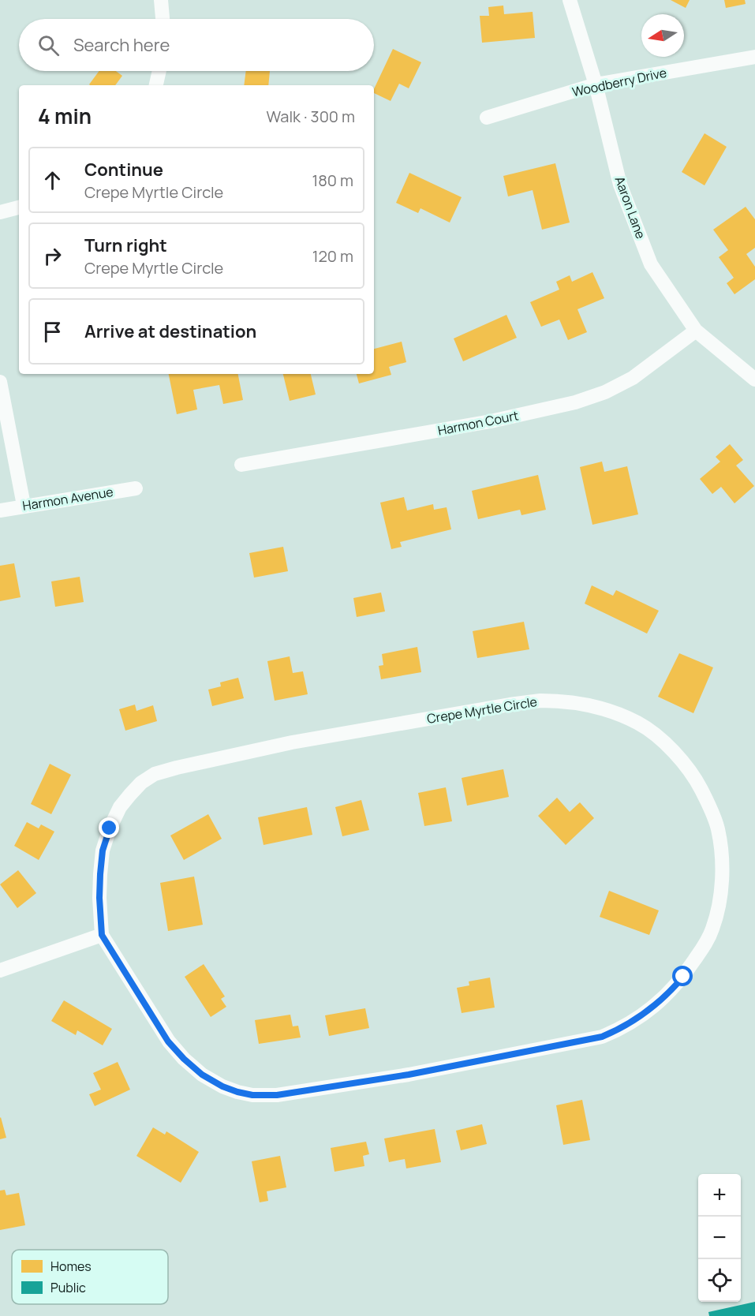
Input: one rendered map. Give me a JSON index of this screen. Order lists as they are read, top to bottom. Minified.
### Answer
{"streets":{"street":["Woodberry Drive","Aaron Lane","Harmon Court","Harmon Avenue","Crepe Myrtle Circle"]},"crossings":[["Woodberry Drive","Aaron Lane"],["Aaron Lane","Harmon Court"]],"legend":["Homes","Public"],"north":"left","page":{"search":"Search here","heading":["4 min","Walk · 300 m"],"list":[["Continue","Crepe Myrtle Circle","180 m"],["Turn right","Crepe Myrtle Circle","120 m"],"Arrive at destination"],"map_buttons":["+","−"]}}
